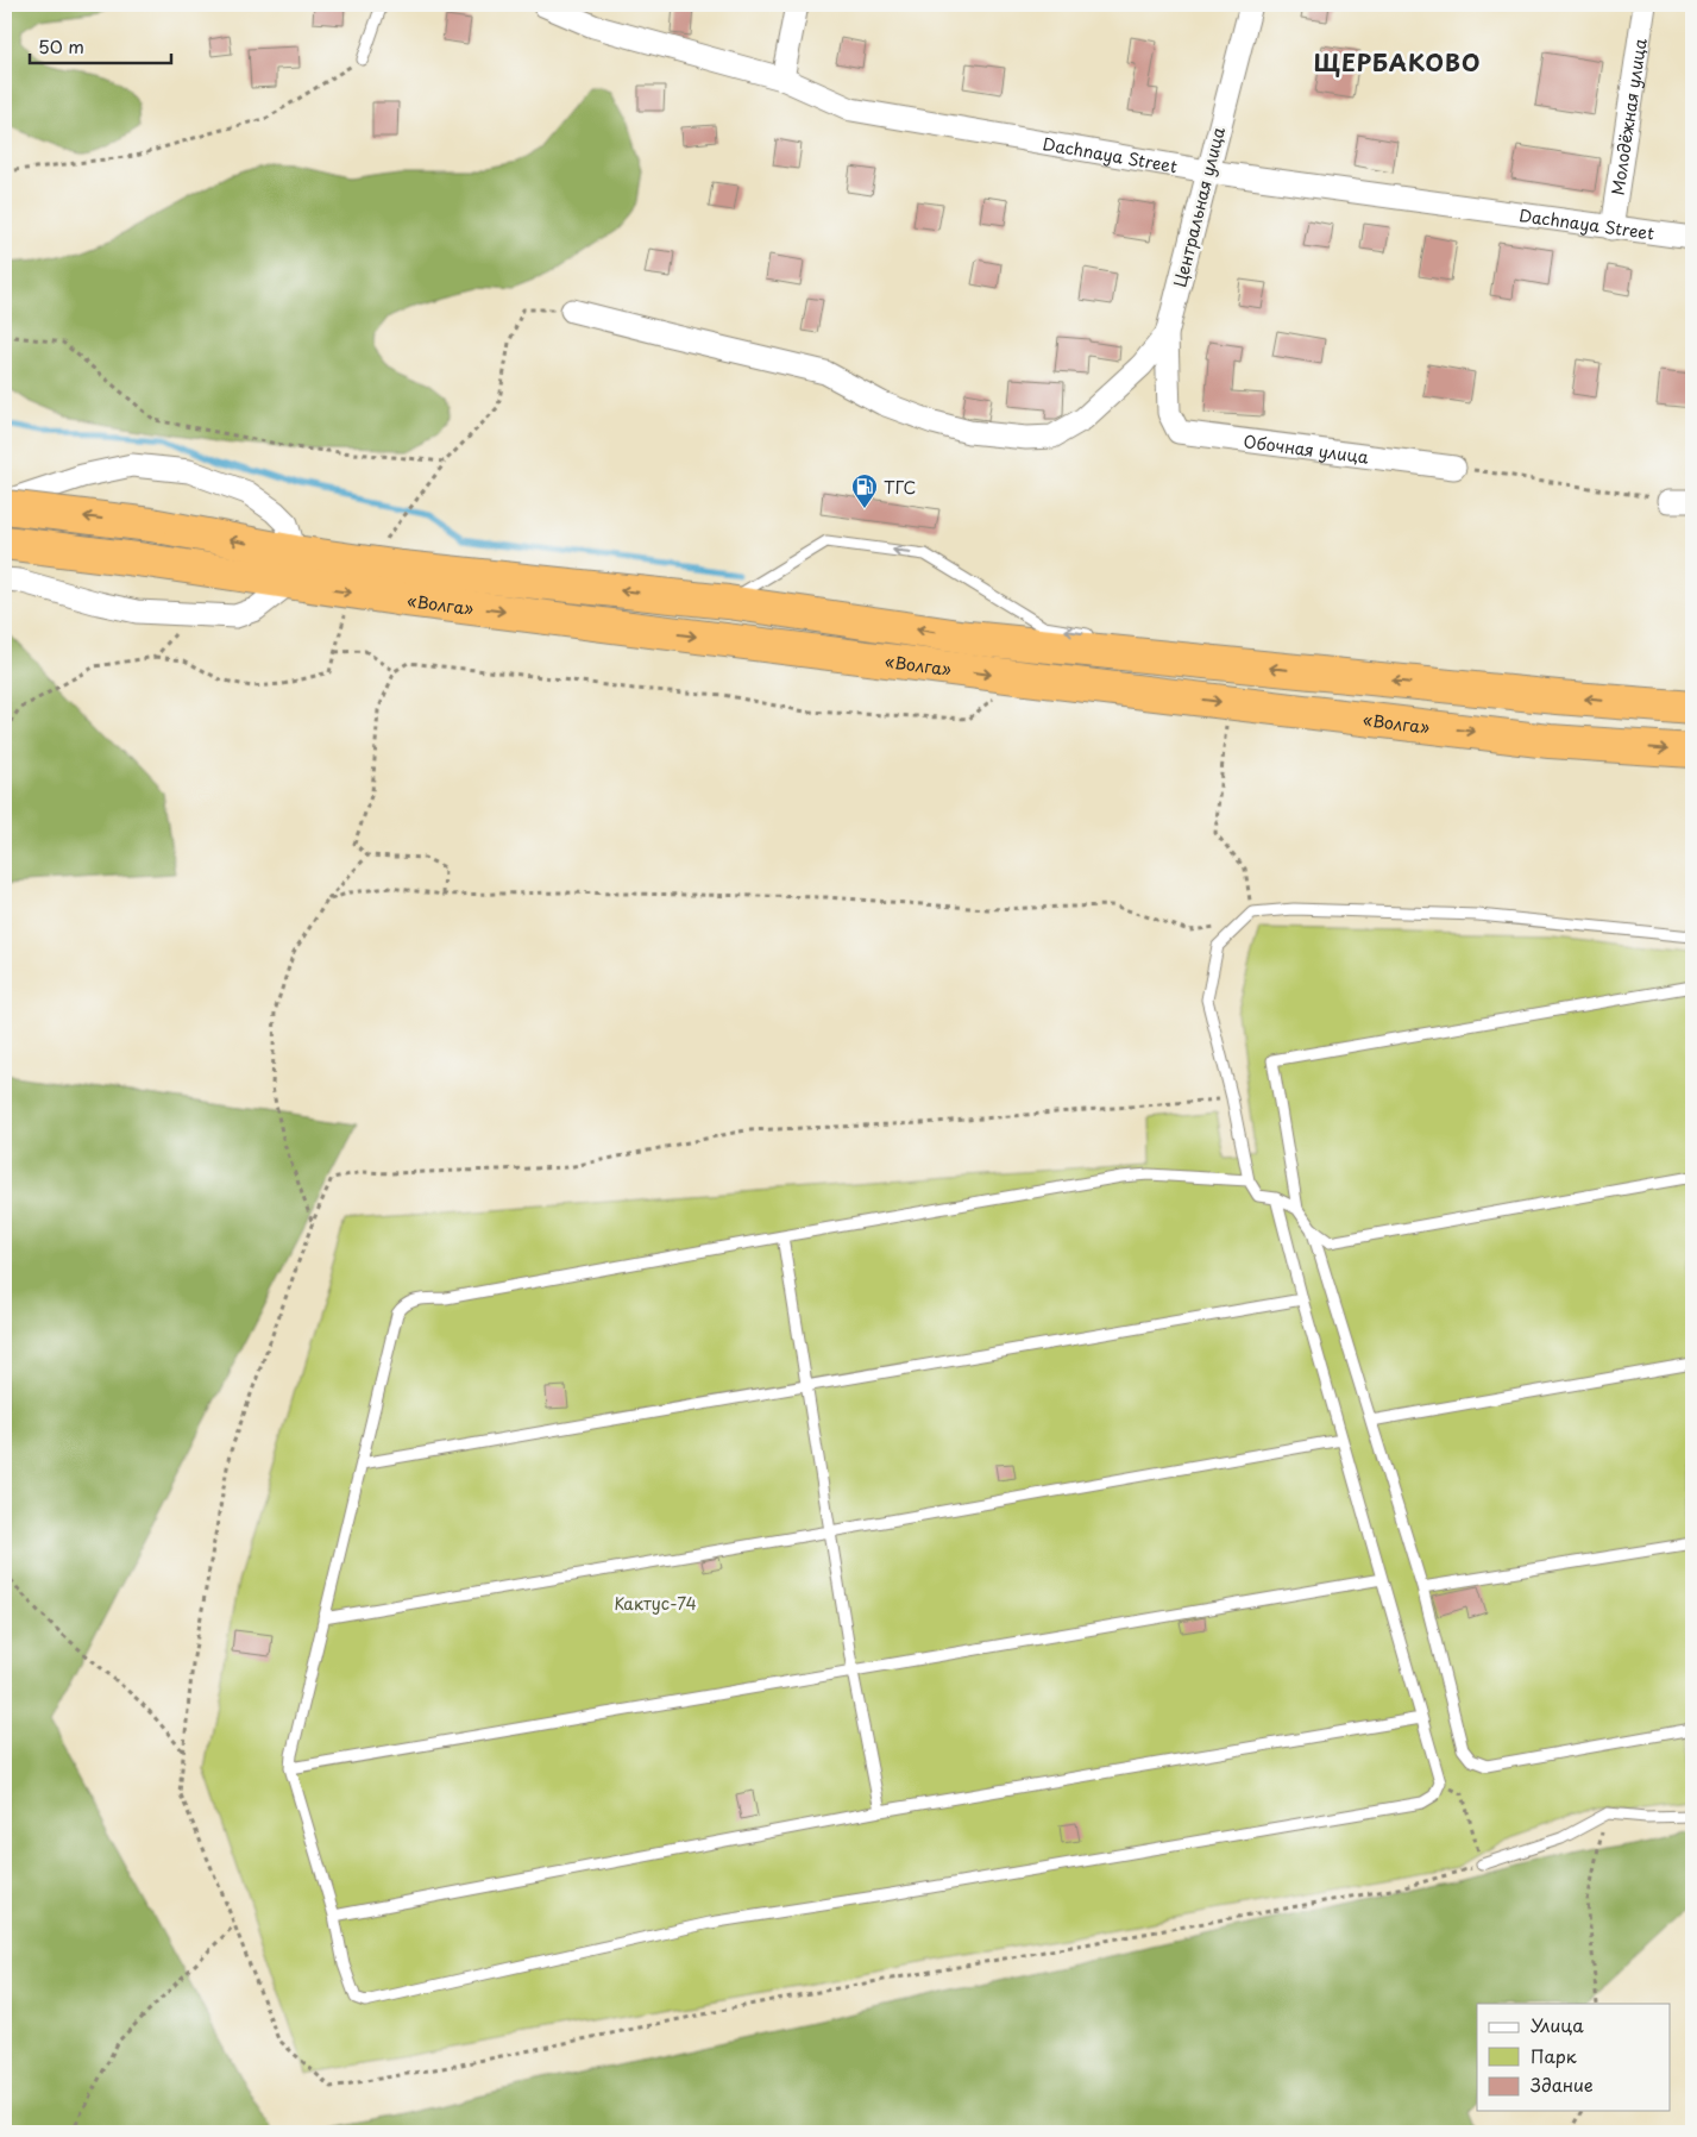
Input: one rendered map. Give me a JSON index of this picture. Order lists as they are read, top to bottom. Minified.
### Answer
{"streets":{"highway":["«Волга»"],"street":["Молодёжная улица","Dachnaya Street","Центральная улица","Обочная улица"]},"crossings":[["Молодёжная улица","Dachnaya Street"],["Dachnaya Street","Центральная улица"],["Центральная улица","Обочная улица"]],"districts":["ЩЕРБАКОВО"],"parks":["Кактус-74"],"places":{"fuel station":["ТГС"]},"legend":["Улица","Парк","Здание"],"scale_bar":"50 m"}
